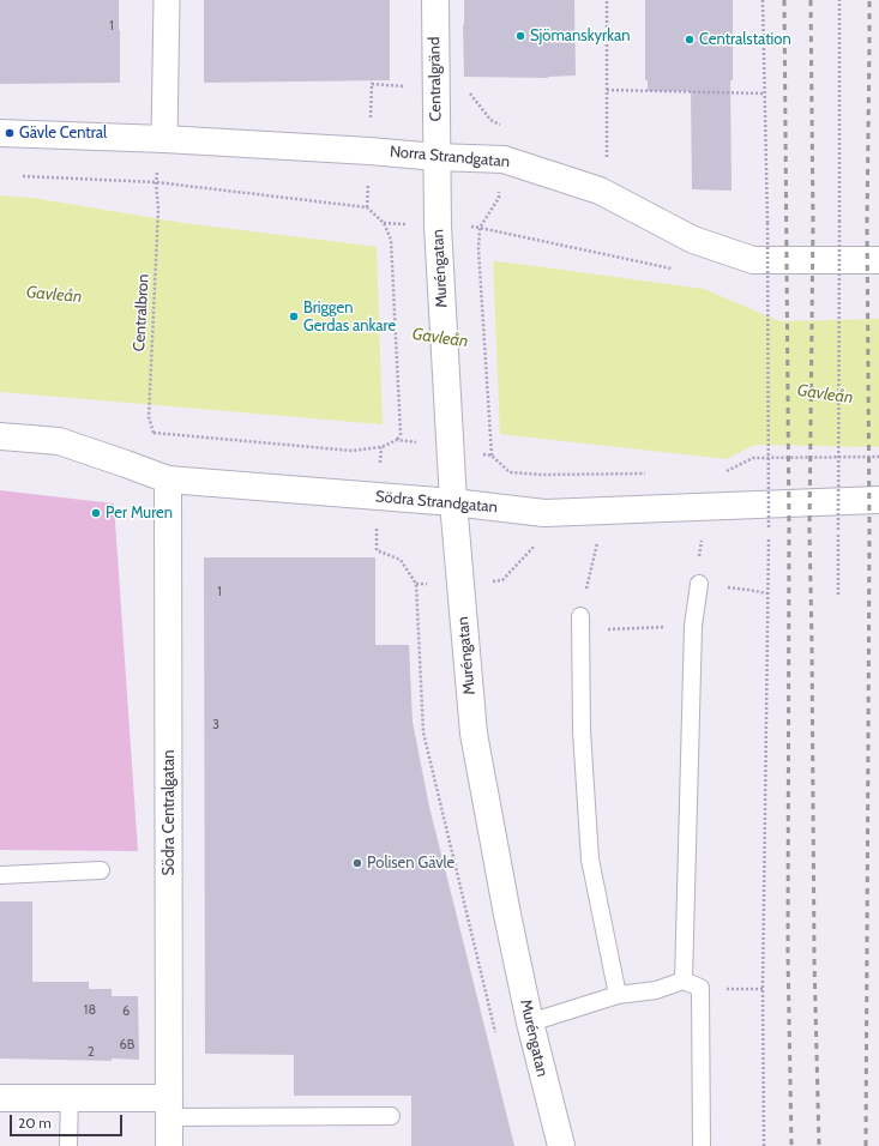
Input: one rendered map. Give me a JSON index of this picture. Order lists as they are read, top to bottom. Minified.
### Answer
{"streets":{"street":["Centralgränd","Norra Strandgatan","Muréngatan","Södra Strandgatan","Södra Centralgatan"],"path":["Centralbron"]},"crossings":[["Centralgränd","Norra Strandgatan"],["Centralgränd","Muréngatan"],["Norra Strandgatan","Muréngatan"],["Muréngatan","Södra Strandgatan"],["Södra Strandgatan","Södra Centralgatan"]],"water":["Gavleån"],"places":["Sjömanskyrkan","Centralstation","Gävle Central","Briggen Gerdas ankare","Per Muren","Polisen Gävle"],"house_numbers":["1","1","3","18","6","6B","2"],"scale_bar":"20 m"}
